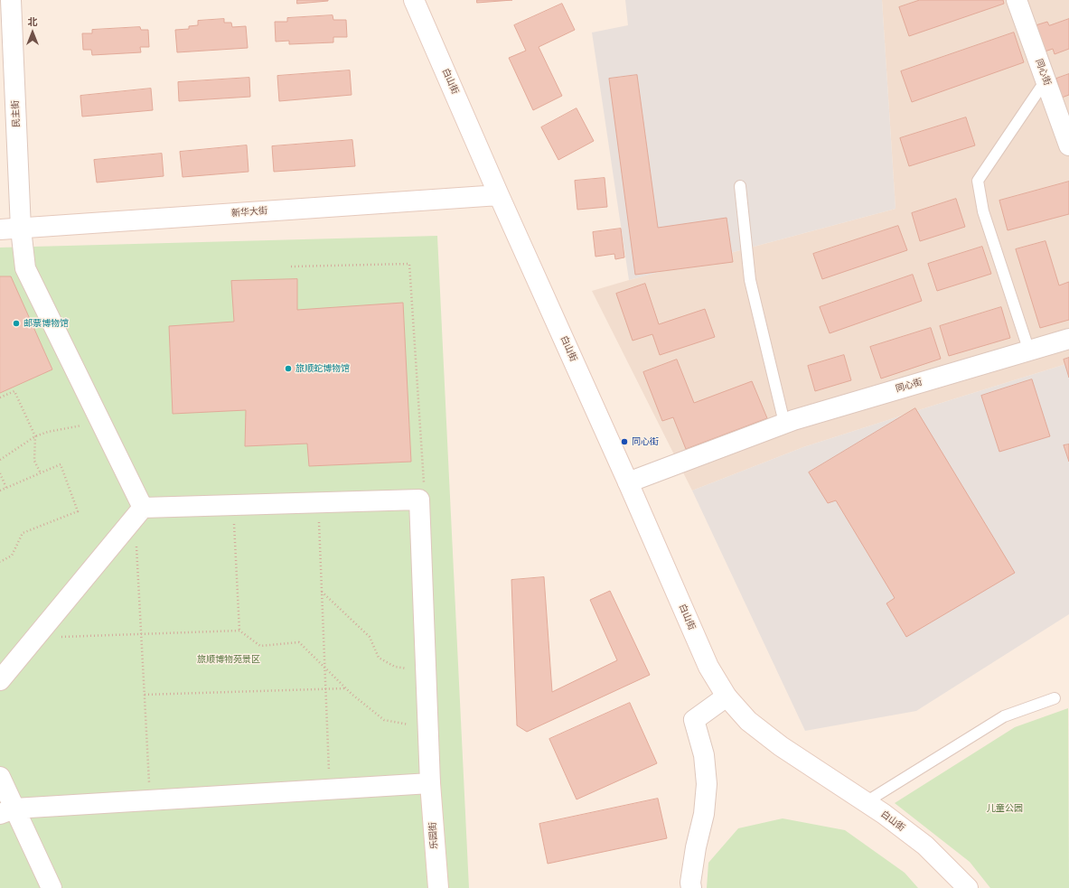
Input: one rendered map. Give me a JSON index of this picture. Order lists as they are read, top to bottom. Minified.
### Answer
{"streets":{"street":["同心街","白山街","民主街","新华大街","乐园街"]},"crossings":[["同心街","白山街"],["白山街","新华大街"],["民主街","新华大街"]],"parks":["旅顺博物苑景区","儿童公园"],"places":["邮票博物馆","旅顺蛇博物馆","同心街"],"north":"top"}
